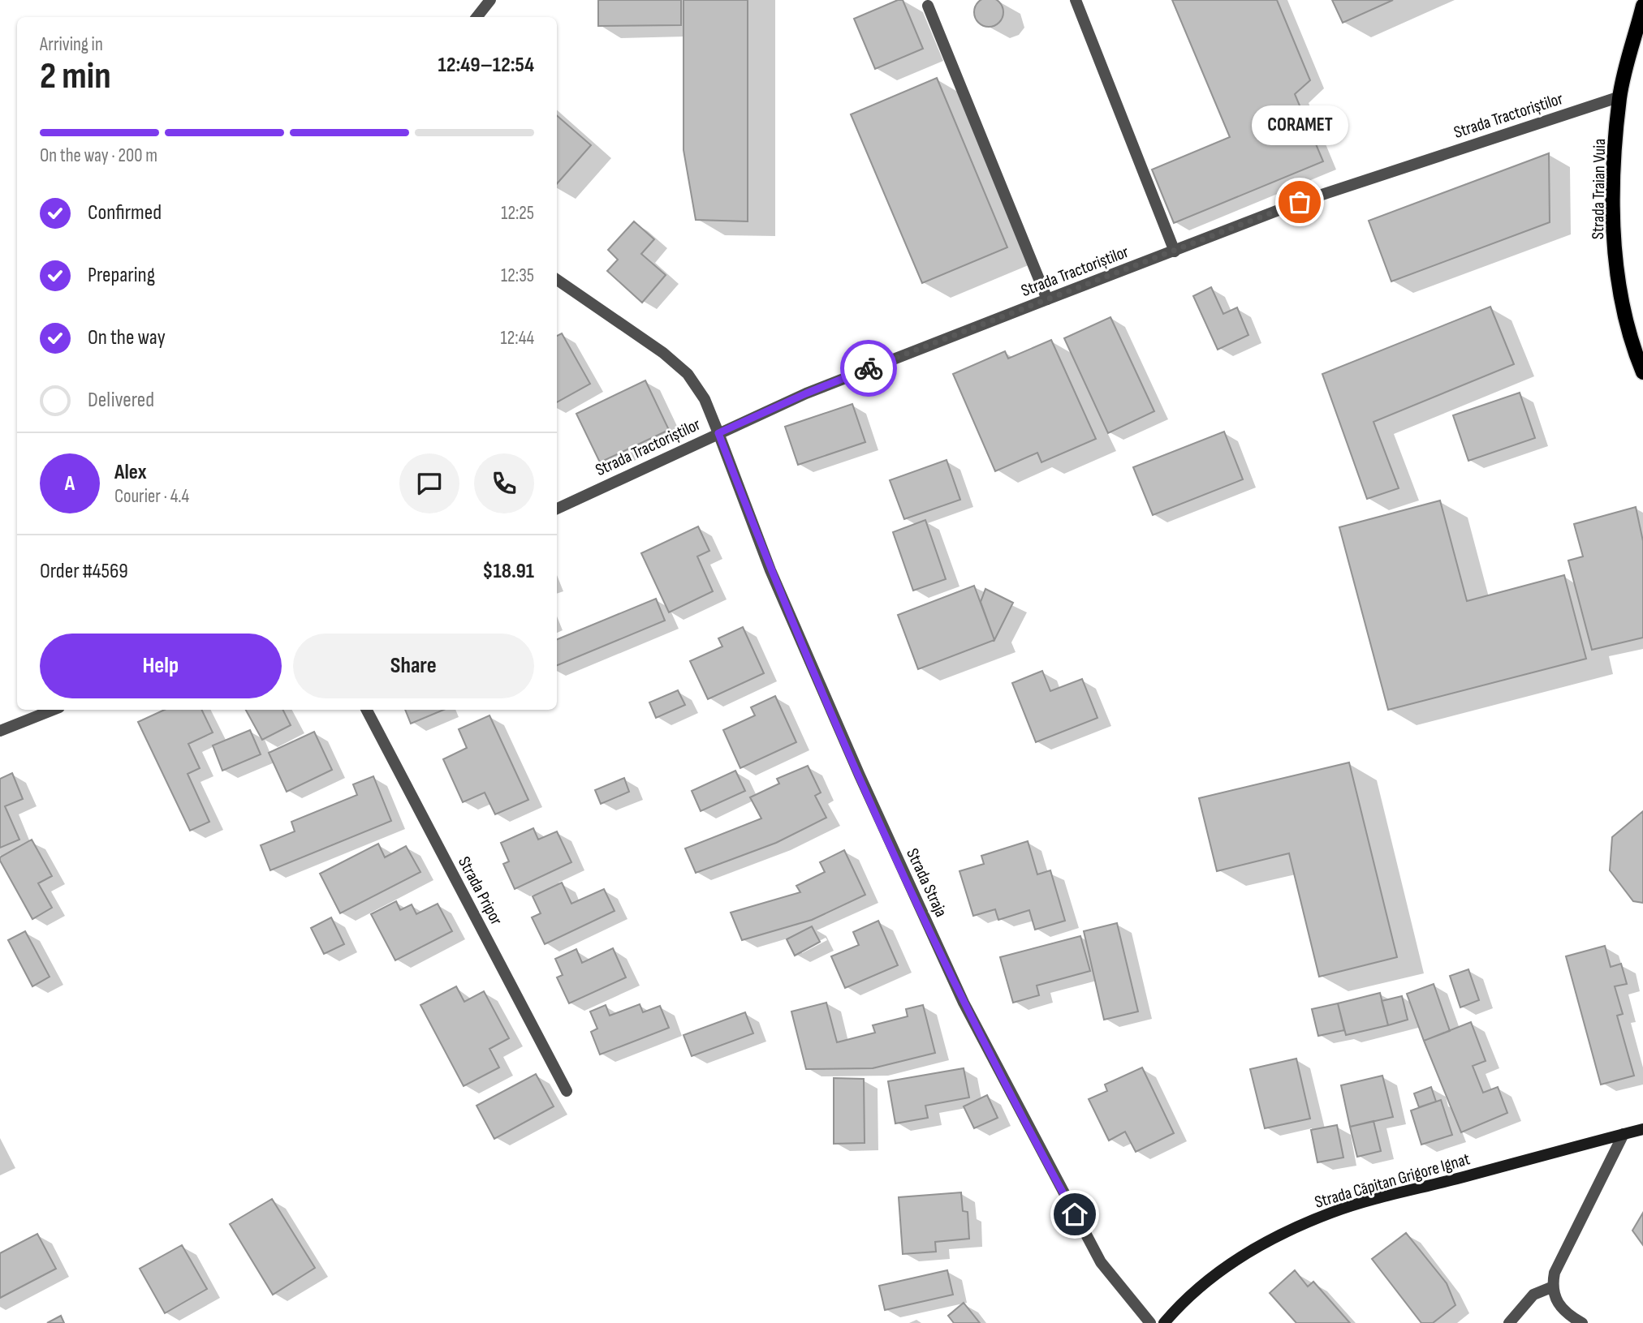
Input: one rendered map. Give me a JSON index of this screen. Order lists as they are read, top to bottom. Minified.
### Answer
{"streets":{"main road":["Strada Traian Vuia","Strada Căpitan Grigore Ignat"],"street":["Strada Tractoriștilor","Strada Straja","Strada Pripor"]},"crossings":[["Strada Tractoriștilor","Strada Traian Vuia"],["Strada Tractoriștilor","Strada Straja"]],"places":["CORAMET"],"page":{"heading":["2 min","Arriving in","12:49–12:54"],"panel":["Alex","Courier · 4.4","Order #4569","$18.91"],"bubble":"CORAMET","bar":"On the way · 200 m","list":[["Confirmed","12:25"],["Preparing","12:35"],["On the way","12:44"],"Delivered"],"round":"A","buttons":["Help","Share"]}}
